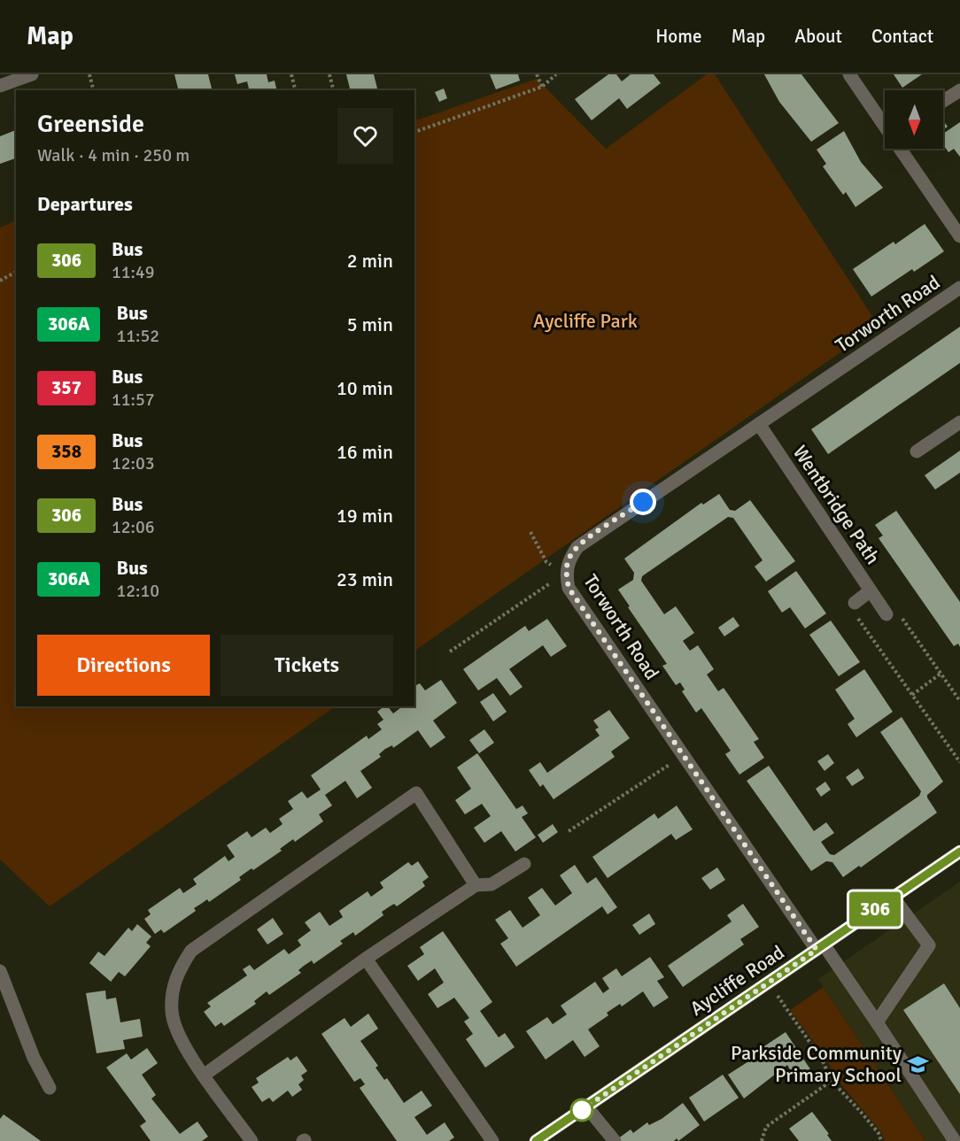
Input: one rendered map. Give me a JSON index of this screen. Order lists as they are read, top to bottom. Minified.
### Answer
{"streets":{"street":["Torworth Road","Wentbridge Path","Aycliffe Road"]},"crossings":[["Torworth Road","Wentbridge Path"],["Torworth Road","Aycliffe Road"]],"parks":["Aycliffe Park"],"places":{"school or university":["Parkside Community Primary School"]},"lines":["bus line 306"],"north":"bottom","page":{"header":"Map","nav":["Home","Map","About","Contact"],"on_map":"306","heading":[["Greenside","Walk · 4 min · 250 m"],"Departures"],"list":[{"mark":"306","name":"Bus","note":"11:49","value":"2 min"},{"mark":"306A","name":"Bus","note":"11:52","value":"5 min"},{"mark":"357","name":"Bus","note":"11:57","value":"10 min"},{"mark":"358","name":"Bus","note":"12:03","value":"16 min"},{"mark":"306","name":"Bus","note":"12:06","value":"19 min"},{"mark":"306A","name":"Bus","note":"12:10","value":"23 min"}],"buttons":["Directions","Tickets"]}}
